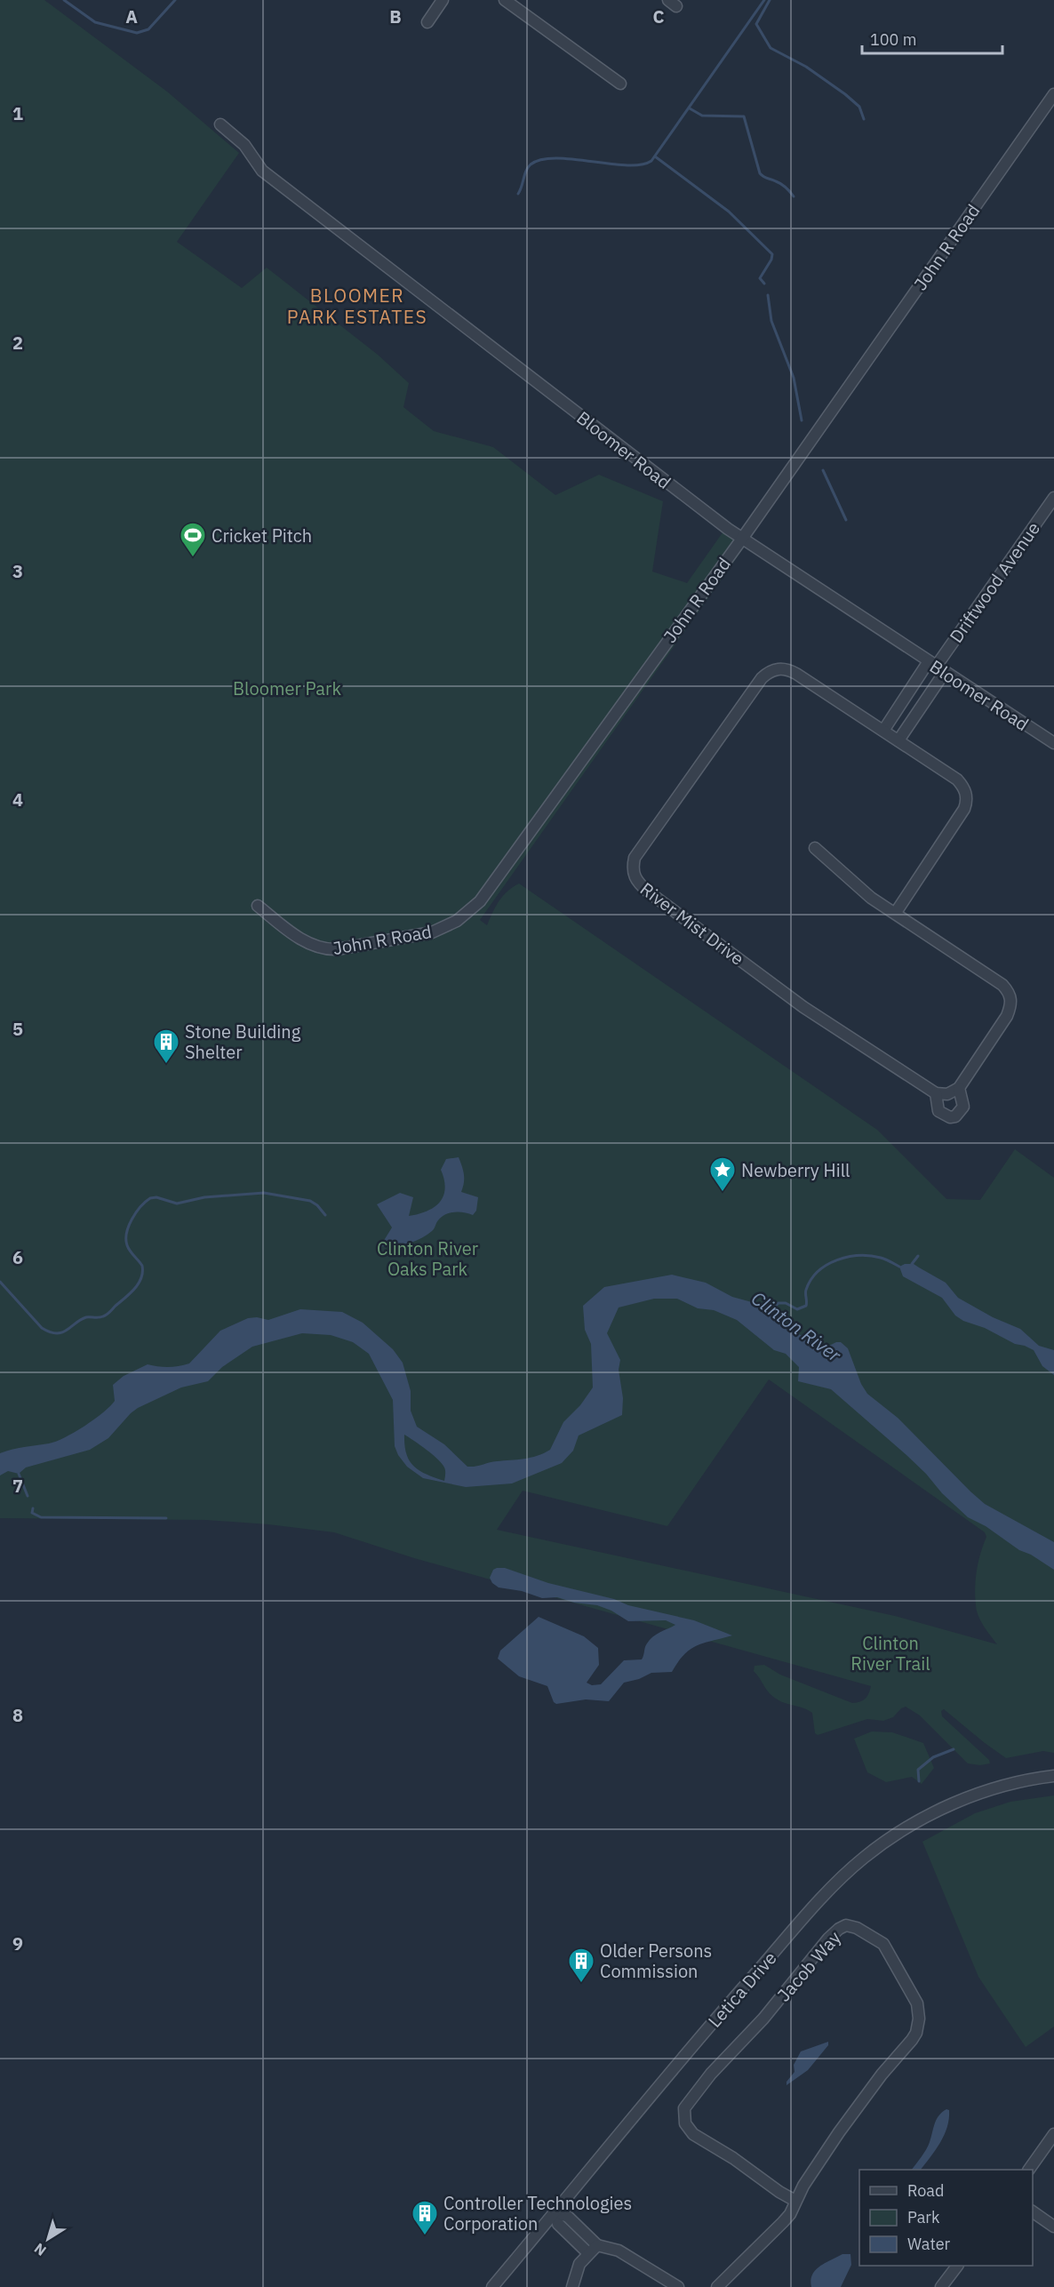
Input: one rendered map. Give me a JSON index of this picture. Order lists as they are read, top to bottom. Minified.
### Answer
{"streets":{"street":["John R Road","Bloomer Road","Driftwood Avenue","River Mist Drive","Jacob Way","Letica Drive"]},"crossings":[["John R Road","Bloomer Road"],["Bloomer Road","Driftwood Avenue"]],"districts":["BLOOMER PARK ESTATES"],"water":["Clinton River"],"parks":["Bloomer Park","Clinton River Oaks Park","Clinton River Trail"],"places":{"sports":["Cricket Pitch"],"building":["Stone Building Shelter","Older Persons Commission","Controller Technologies Corporation"],"place":["Newberry Hill"]},"legend":["Road","Park","Water"],"scale_bar":"100 m","north":"bottom left","grid":{"columns":["A","B","C"],"rows":["1","2","3","4","5","6","7","8","9"]}}
